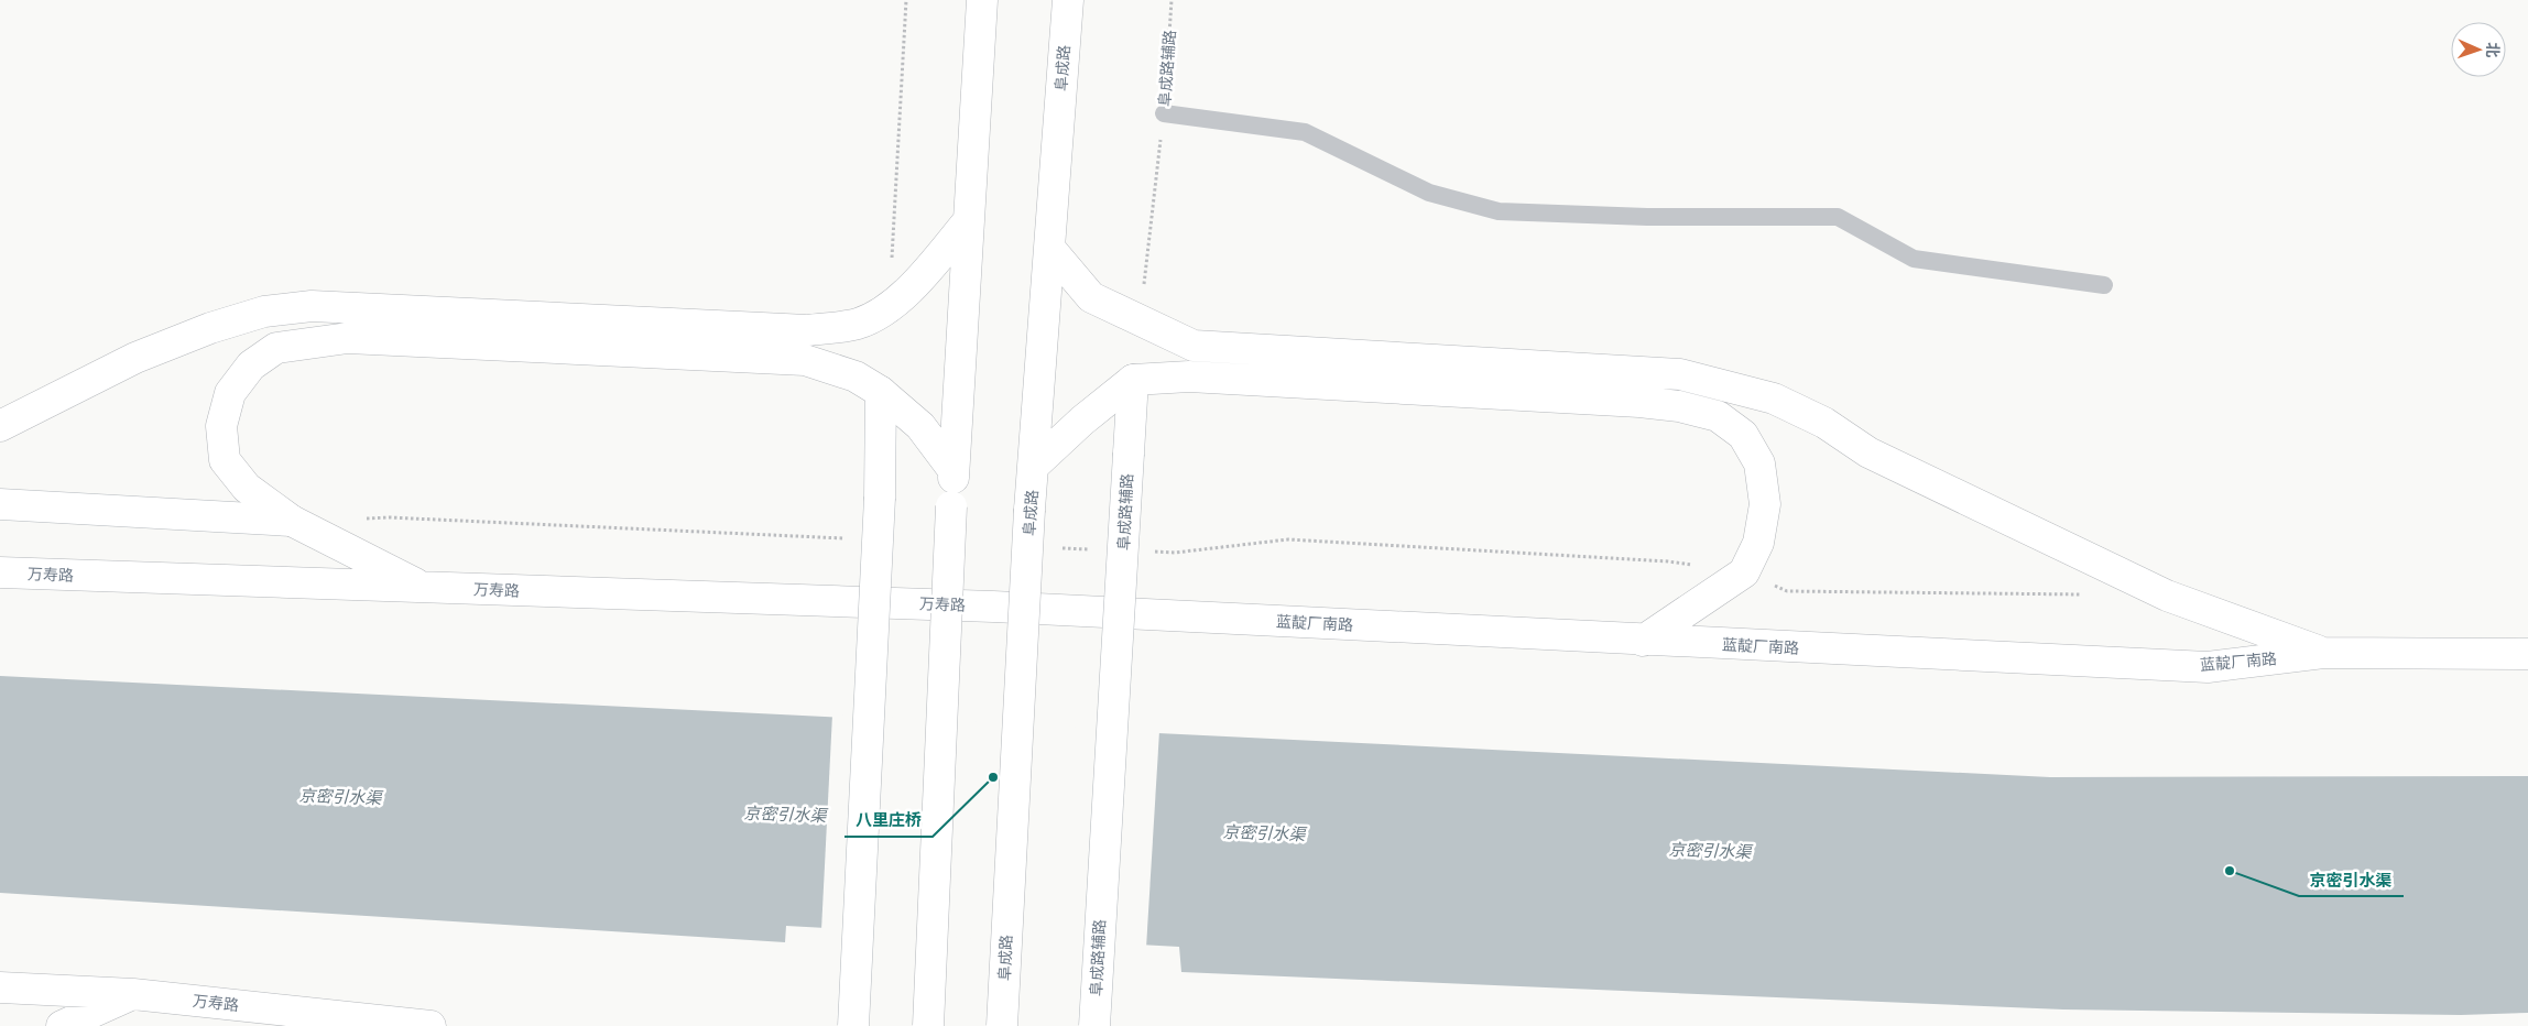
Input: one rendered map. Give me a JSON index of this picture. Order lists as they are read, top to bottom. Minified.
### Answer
{"streets":{"main road":["阜成路","阜成路辅路","万寿路","蓝靛厂南路"]},"crossings":[["万寿路","蓝靛厂南路"]],"water":["京密引水渠"],"places":["八里庄桥","京密引水渠"],"north":"right"}
